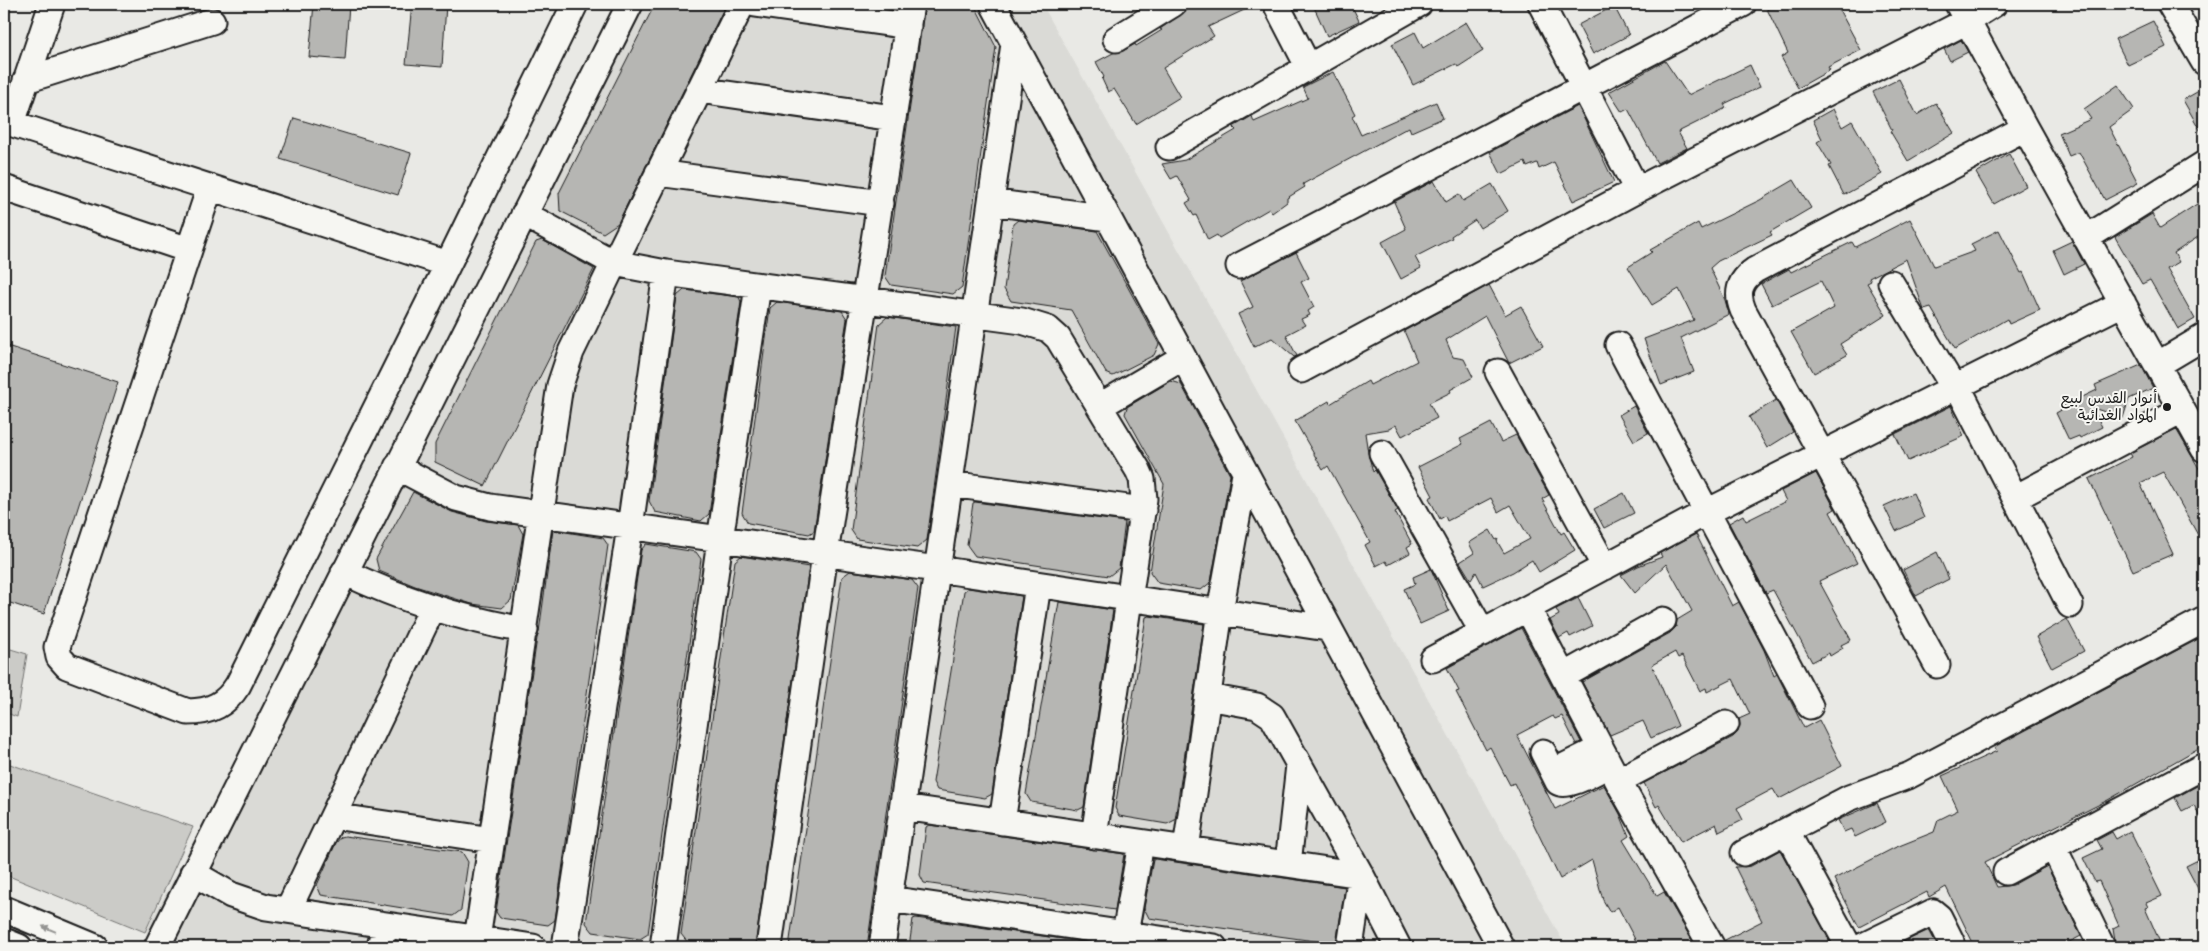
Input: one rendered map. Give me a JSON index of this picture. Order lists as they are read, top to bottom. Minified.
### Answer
{"places":["أنوار القدس لبيع المواد الغدائية"]}
